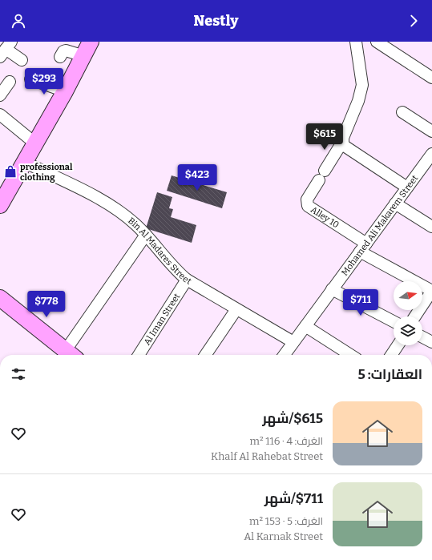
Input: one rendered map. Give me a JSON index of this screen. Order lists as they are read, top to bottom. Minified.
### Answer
{"streets":{"street":["Alley 10","Mohamed Ali Makarem Street","Bin Al Madares Street","Al Iman Street"]},"crossings":[["Alley 10","Mohamed Ali Makarem Street"],["Mohamed Ali Makarem Street","Bin Al Madares Street"],["Bin Al Madares Street","Al Iman Street"]],"places":{"shop":["professional clothing"]},"north":"right","page":{"header":"Nestly","price":["$293","$615","$423","$711","$778"],"heading":"العقارات: 5","list":[{"name":"$615/شهر","note":"الغرف: 4 · 116 m² · Khalf Al Rahebat Street"},{"name":"$711/شهر","note":"الغرف: 5 · 153 m² · Al Karnak Street"}]}}
